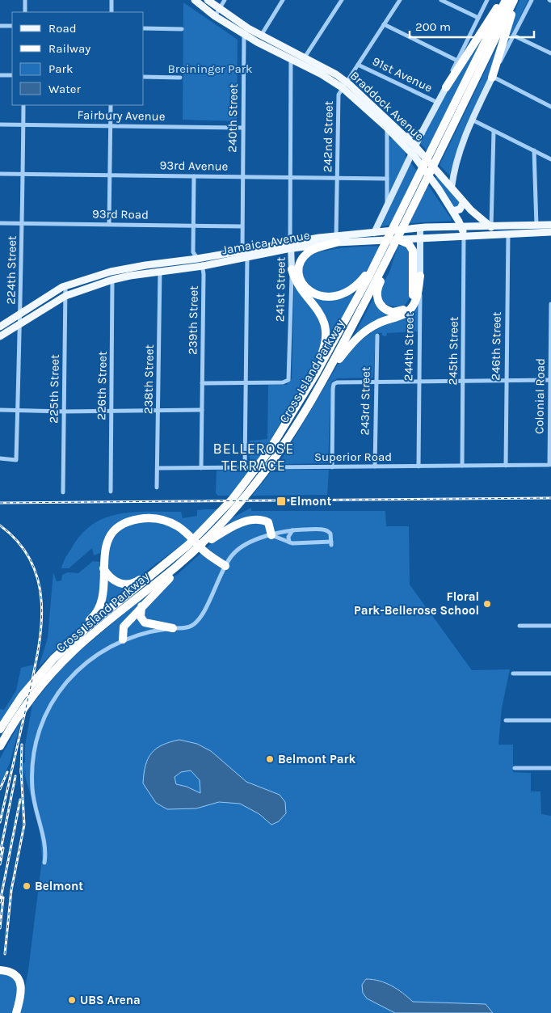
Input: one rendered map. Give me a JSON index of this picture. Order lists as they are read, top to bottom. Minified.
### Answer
{"streets":{"highway":["Cross Island Parkway"],"main road":["Braddock Avenue","Jamaica Avenue"],"street":["91st Avenue","Fairbury Avenue","240th Street","242nd Street","93rd Avenue","93rd Road","224th Street","241st Street","239th Street","246th Street","244th Street","245th Street","238th Street","226th Street","225th Street","Colonial Road","243rd Street","Superior Road"]},"crossings":[["91st Avenue","242nd Street"],["Braddock Avenue","240th Street"],["Braddock Avenue","242nd Street"],["Braddock Avenue","Jamaica Avenue"],["Braddock Avenue","241st Street"],["Braddock Avenue","245th Street"],["Fairbury Avenue","240th Street"],["Fairbury Avenue","224th Street"],["240th Street","93rd Avenue"],["240th Street","93rd Road"],["240th Street","Jamaica Avenue"],["242nd Street","93rd Avenue"],["242nd Street","Jamaica Avenue"],["93rd Avenue","224th Street"],["93rd Avenue","241st Street"],["93rd Road","224th Street"],["Jamaica Avenue","224th Street"],["Jamaica Avenue","241st Street"],["Jamaica Avenue","239th Street"],["Jamaica Avenue","246th Street"],["Jamaica Avenue","244th Street"],["Jamaica Avenue","245th Street"],["Jamaica Avenue","238th Street"],["Jamaica Avenue","226th Street"],["Jamaica Avenue","225th Street"],["239th Street","Superior Road"],["246th Street","Superior Road"],["244th Street","Superior Road"],["245th Street","Superior Road"],["238th Street","Superior Road"],["Colonial Road","Superior Road"],["243rd Street","Superior Road"]],"districts":["BELLEROSE TERRACE"],"parks":["Breininger Park"],"places":{"transit":["Elmont"],"other":["Floral Park-Bellerose School","Belmont Park","Belmont","UBS Arena"]},"legend":["Road","Railway","Park","Water"],"scale_bar":"200 m"}
